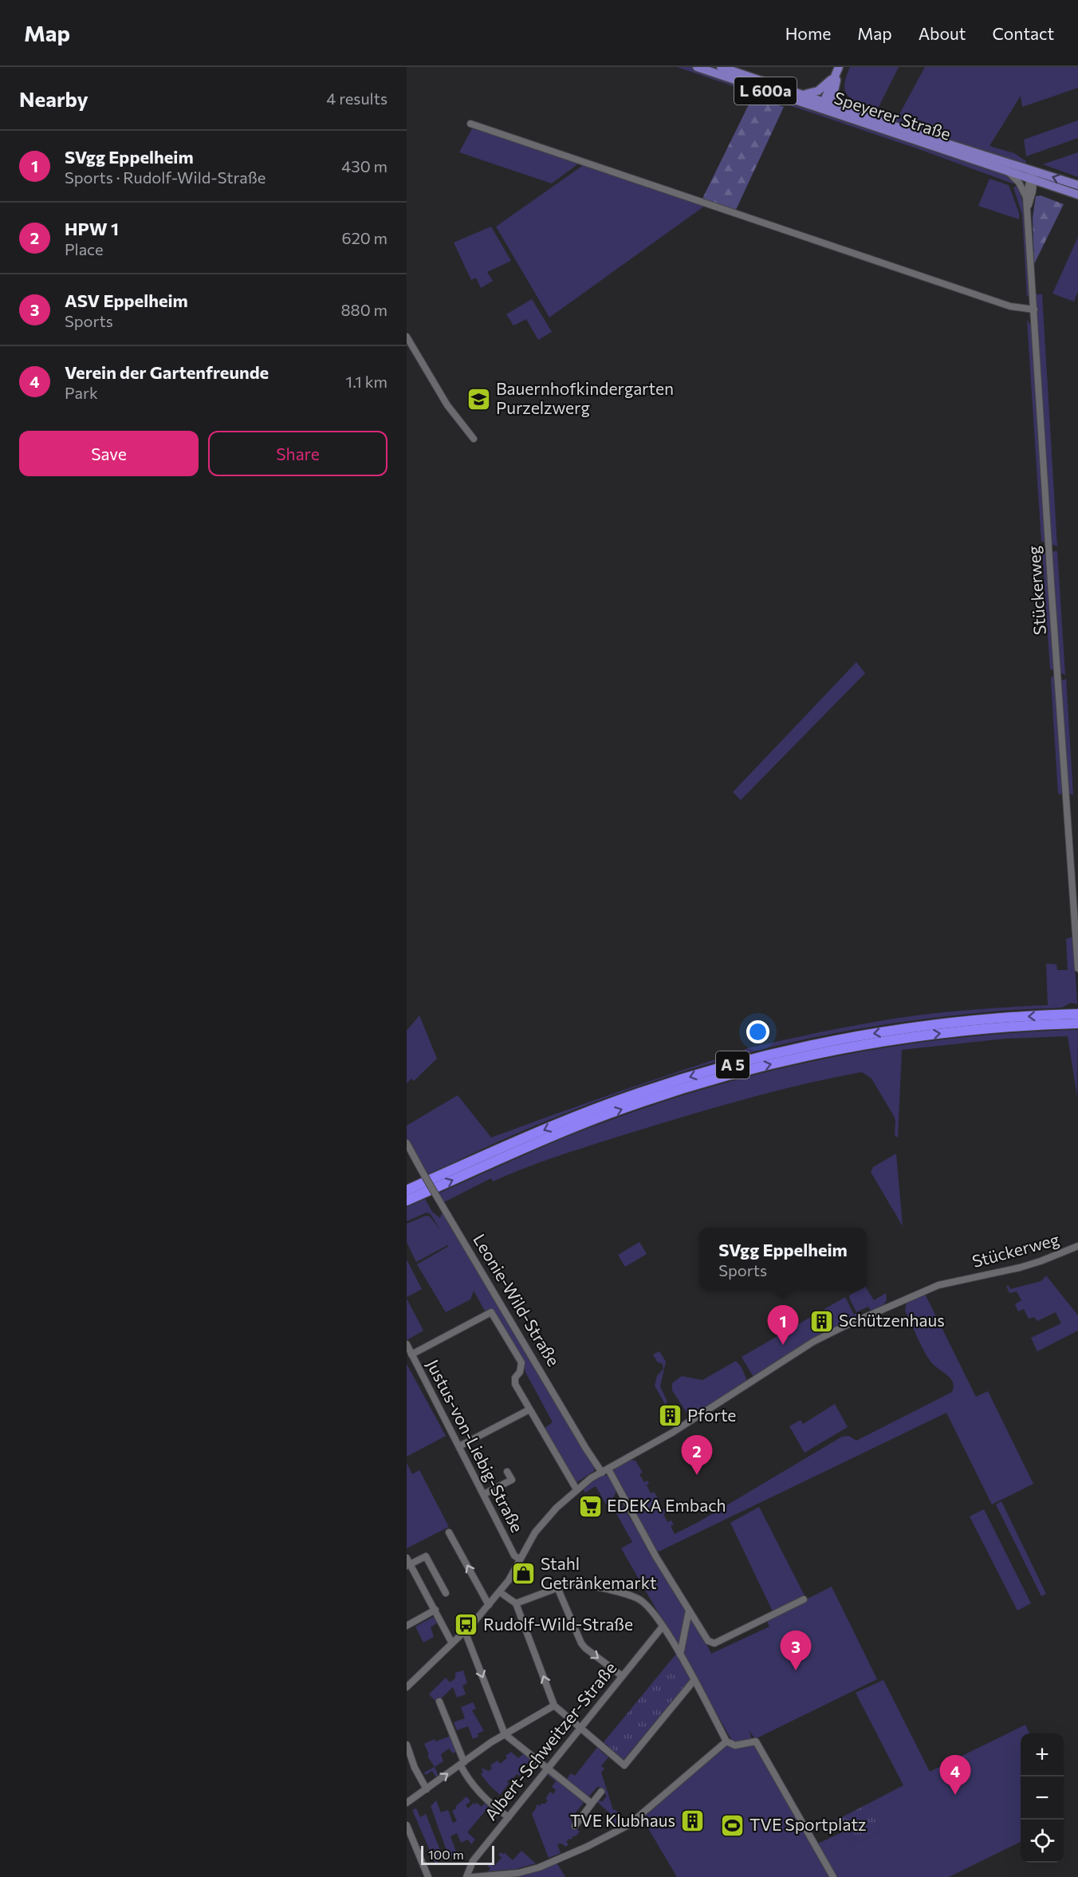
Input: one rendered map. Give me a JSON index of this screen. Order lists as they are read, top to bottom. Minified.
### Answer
{"streets":{"highway":["A 5"],"main road":["L 600a","Speyerer Straße"],"street":["Stückerweg","Leonie-Wild-Straße","Justus-von-Liebig-Straße","Albert-Schweitzer-Straße"]},"crossings":[["Speyerer Straße","Stückerweg"],["Stückerweg","Leonie-Wild-Straße"]],"places":{"school or university":["Bauernhofkindergarten Purzelzwerg"],"building":["Schützenhaus","Pforte","TVE Klubhaus"],"supermarket":["EDEKA Embach"],"shop":["Stahl Getränkemarkt"],"bus stop":["Rudolf-Wild-Straße"],"sports":["TVE Sportplatz"]},"scale_bar":"100 m","page":{"header":"Map","nav":["Home","Map","About","Contact"],"heading":["Nearby","4 results"],"list":[{"mark":"1","name":"SVgg Eppelheim","note":"Sports · Rudolf-Wild-Straße","value":"430 m"},{"mark":"2","name":"HPW 1","note":"Place","value":"620 m"},{"mark":"3","name":"ASV Eppelheim","note":"Sports","value":"880 m"},{"mark":"4","name":"Verein der Gartenfreunde","note":"Park","value":"1.1 km"}],"buttons":["Save","Share"],"popup":["SVgg Eppelheim","Sports"],"pins":["1","2","3","4"],"map_buttons":["+","−"],"scale":"100 m"}}
